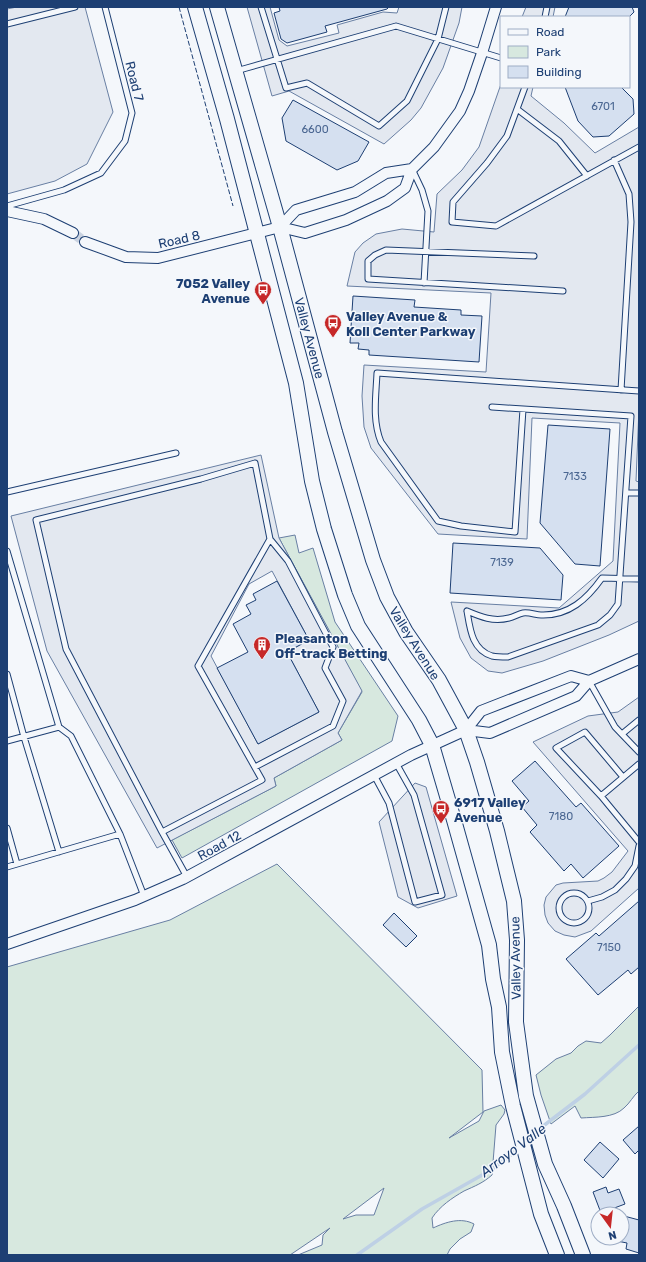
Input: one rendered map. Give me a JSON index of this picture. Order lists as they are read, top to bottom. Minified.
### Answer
{"streets":{"main road":["Valley Avenue"],"street":["Road 8","Road 12"],"lane":["Road 7"]},"crossings":[["Road 8","Valley Avenue"],["Valley Avenue","Road 12"]],"water":["Arroyo Valle"],"places":{"bus stop":["7052 Valley Avenue","Valley Avenue & Koll Center Parkway","6917 Valley Avenue"],"building":["Pleasanton Off-track Betting"]},"house_numbers":["6701","6600","7133","7139","7180","7150"],"legend":["Road","Park","Building"],"north":"bottom"}
